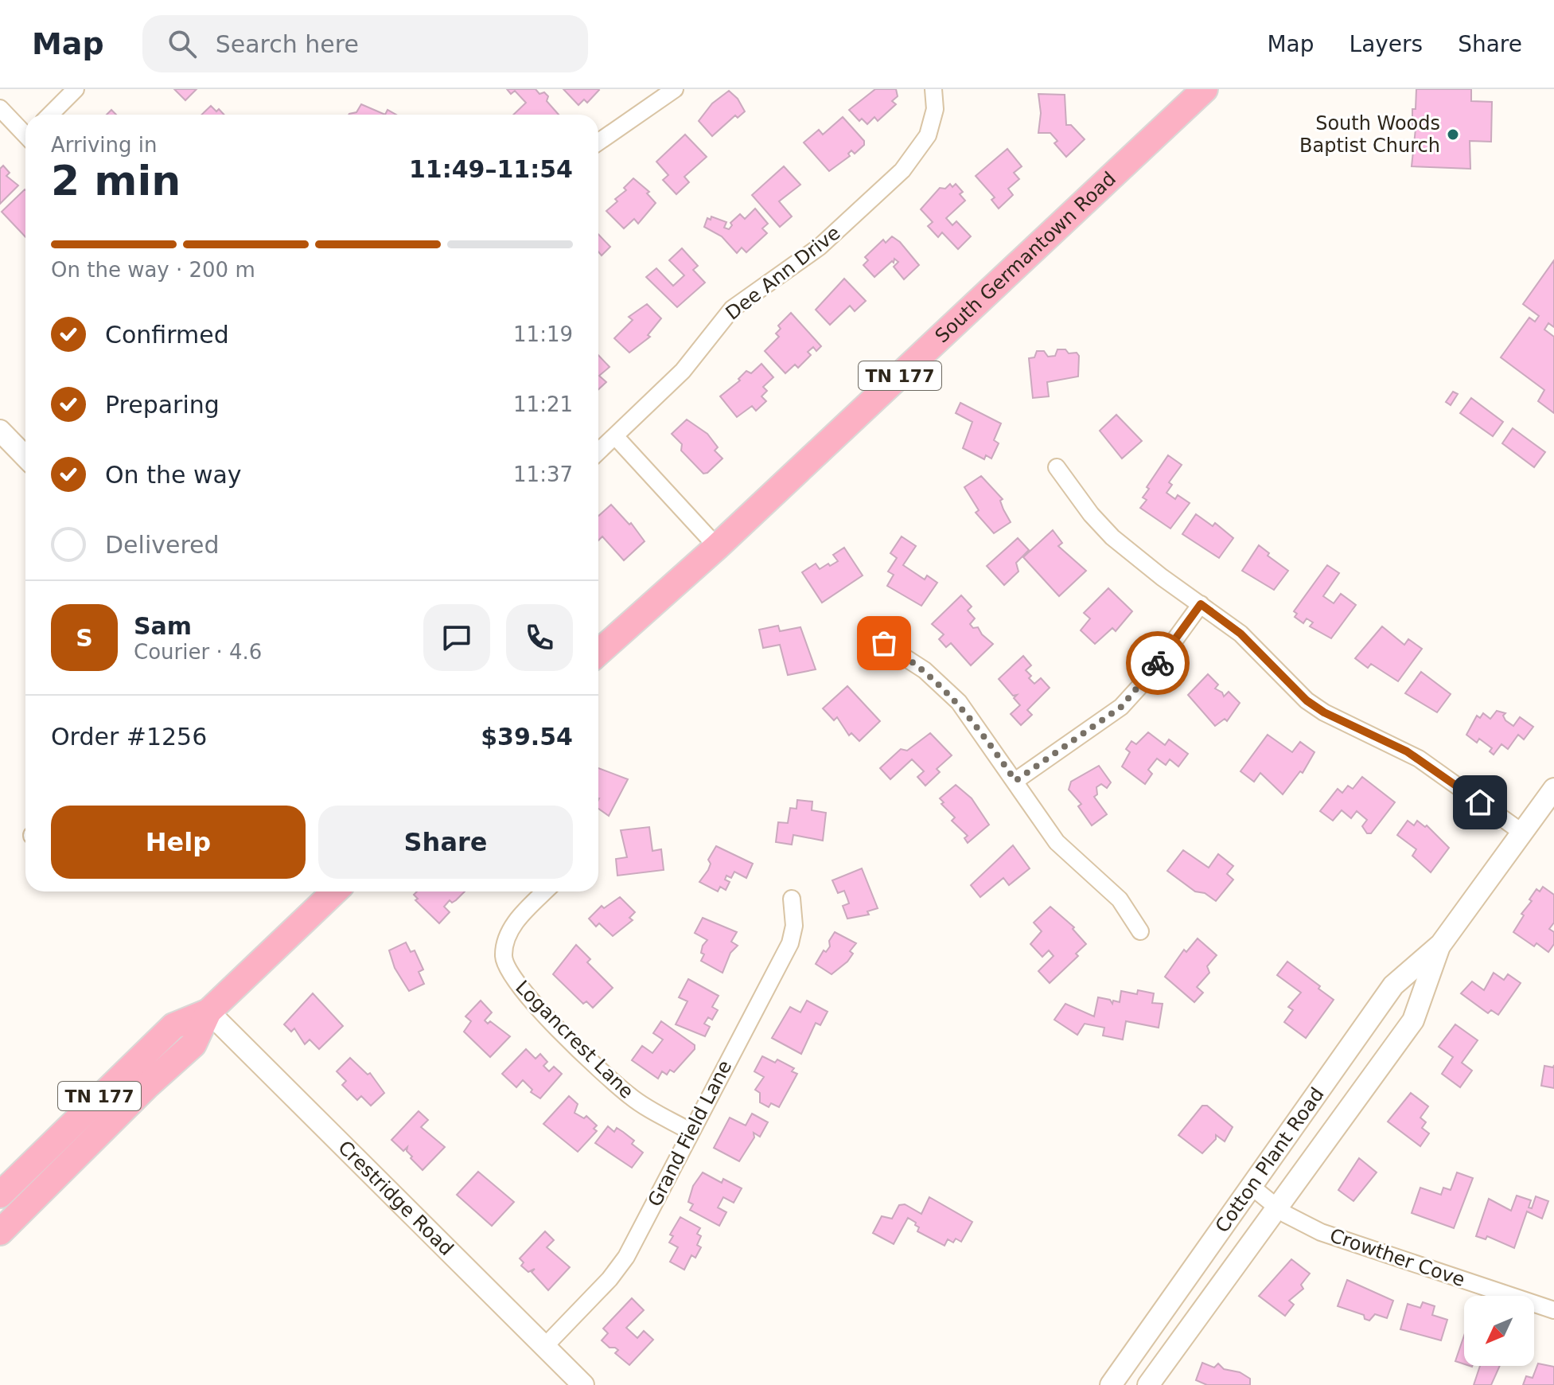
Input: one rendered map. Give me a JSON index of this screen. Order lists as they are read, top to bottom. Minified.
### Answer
{"streets":{"main road":["South Germantown Road","TN 177"],"street":["Dee Ann Drive","Logancrest Lane","Grand Field Lane","Cotton Plant Road","Crestridge Road","Crowther Cove"]},"crossings":[["TN 177","Crestridge Road"],["Logancrest Lane","Grand Field Lane"],["Grand Field Lane","Crestridge Road"],["Cotton Plant Road","Crowther Cove"]],"places":["South Woods Baptist Church"],"north":"bottom left","page":{"header":"Map","search":"Search here","nav":["Map","Layers","Share"],"heading":["2 min","Arriving in","11:49–11:54"],"panel":["Sam","Courier · 4.6","Order #1256","$39.54"],"bar":"On the way · 200 m","list":[["Confirmed","11:19"],["Preparing","11:21"],["On the way","11:37"],"Delivered"],"round":"S","buttons":["Help","Share"]}}
